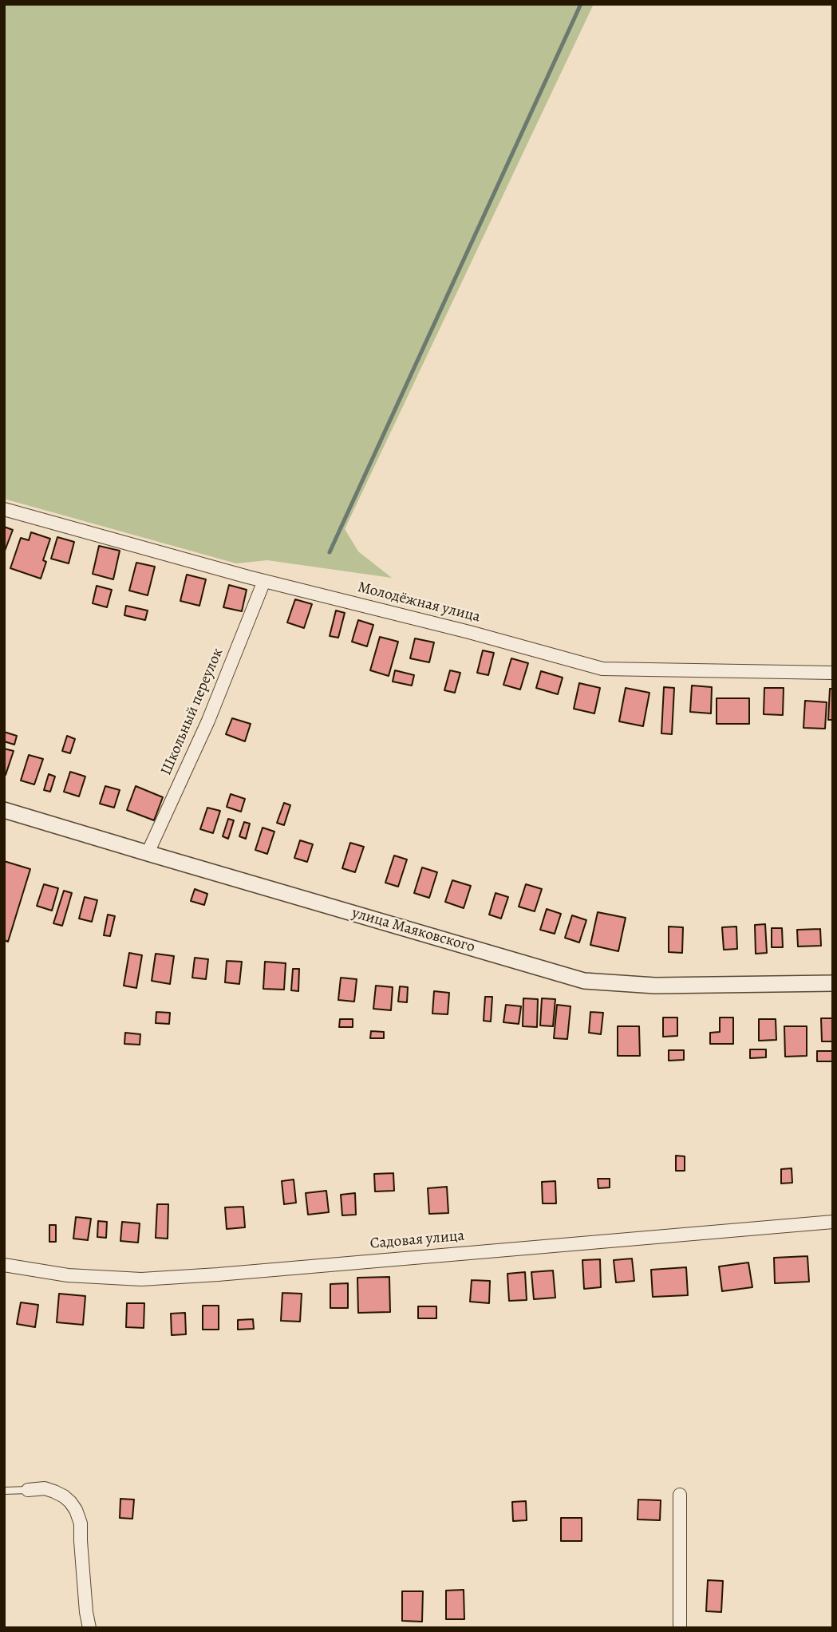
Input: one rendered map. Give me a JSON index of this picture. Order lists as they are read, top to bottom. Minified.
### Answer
{"streets":{"street":["Молодёжная улица","Школьный переулок","улица Маяковского","Садовая улица"]},"crossings":[["Молодёжная улица","Школьный переулок"],["Школьный переулок","улица Маяковского"]]}
